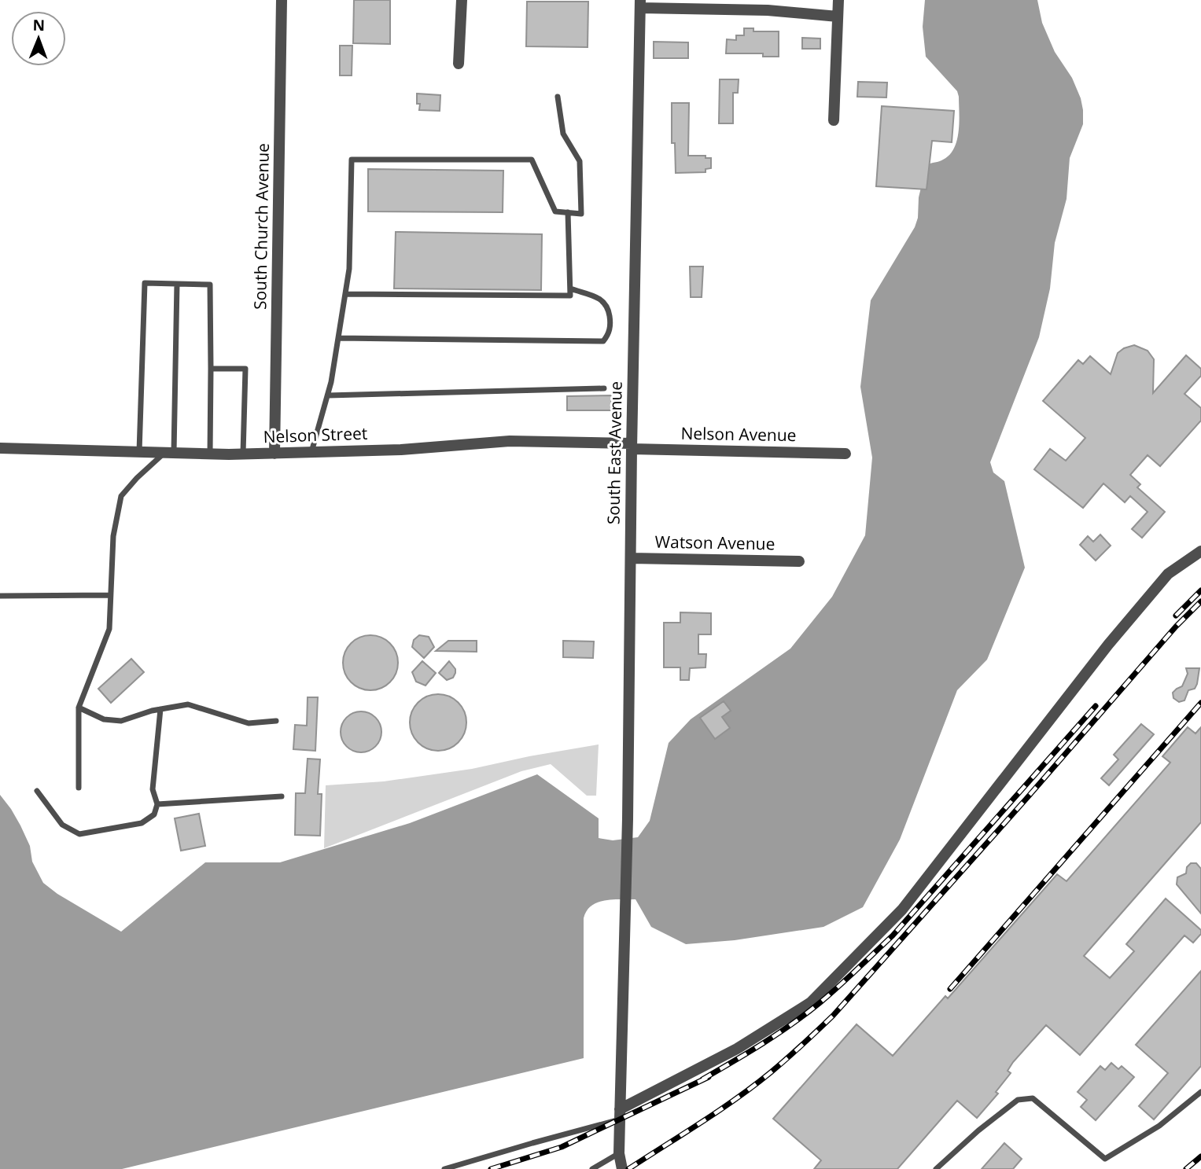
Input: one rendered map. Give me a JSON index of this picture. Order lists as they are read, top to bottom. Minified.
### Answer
{"streets":{"street":["South Church Avenue","Nelson Avenue","Nelson Street","South East Avenue","Watson Avenue"]},"crossings":[["South Church Avenue","Nelson Street"],["Nelson Avenue","Nelson Street"],["Nelson Avenue","South East Avenue"],["Nelson Street","South East Avenue"],["South East Avenue","Watson Avenue"]],"north":"top"}
